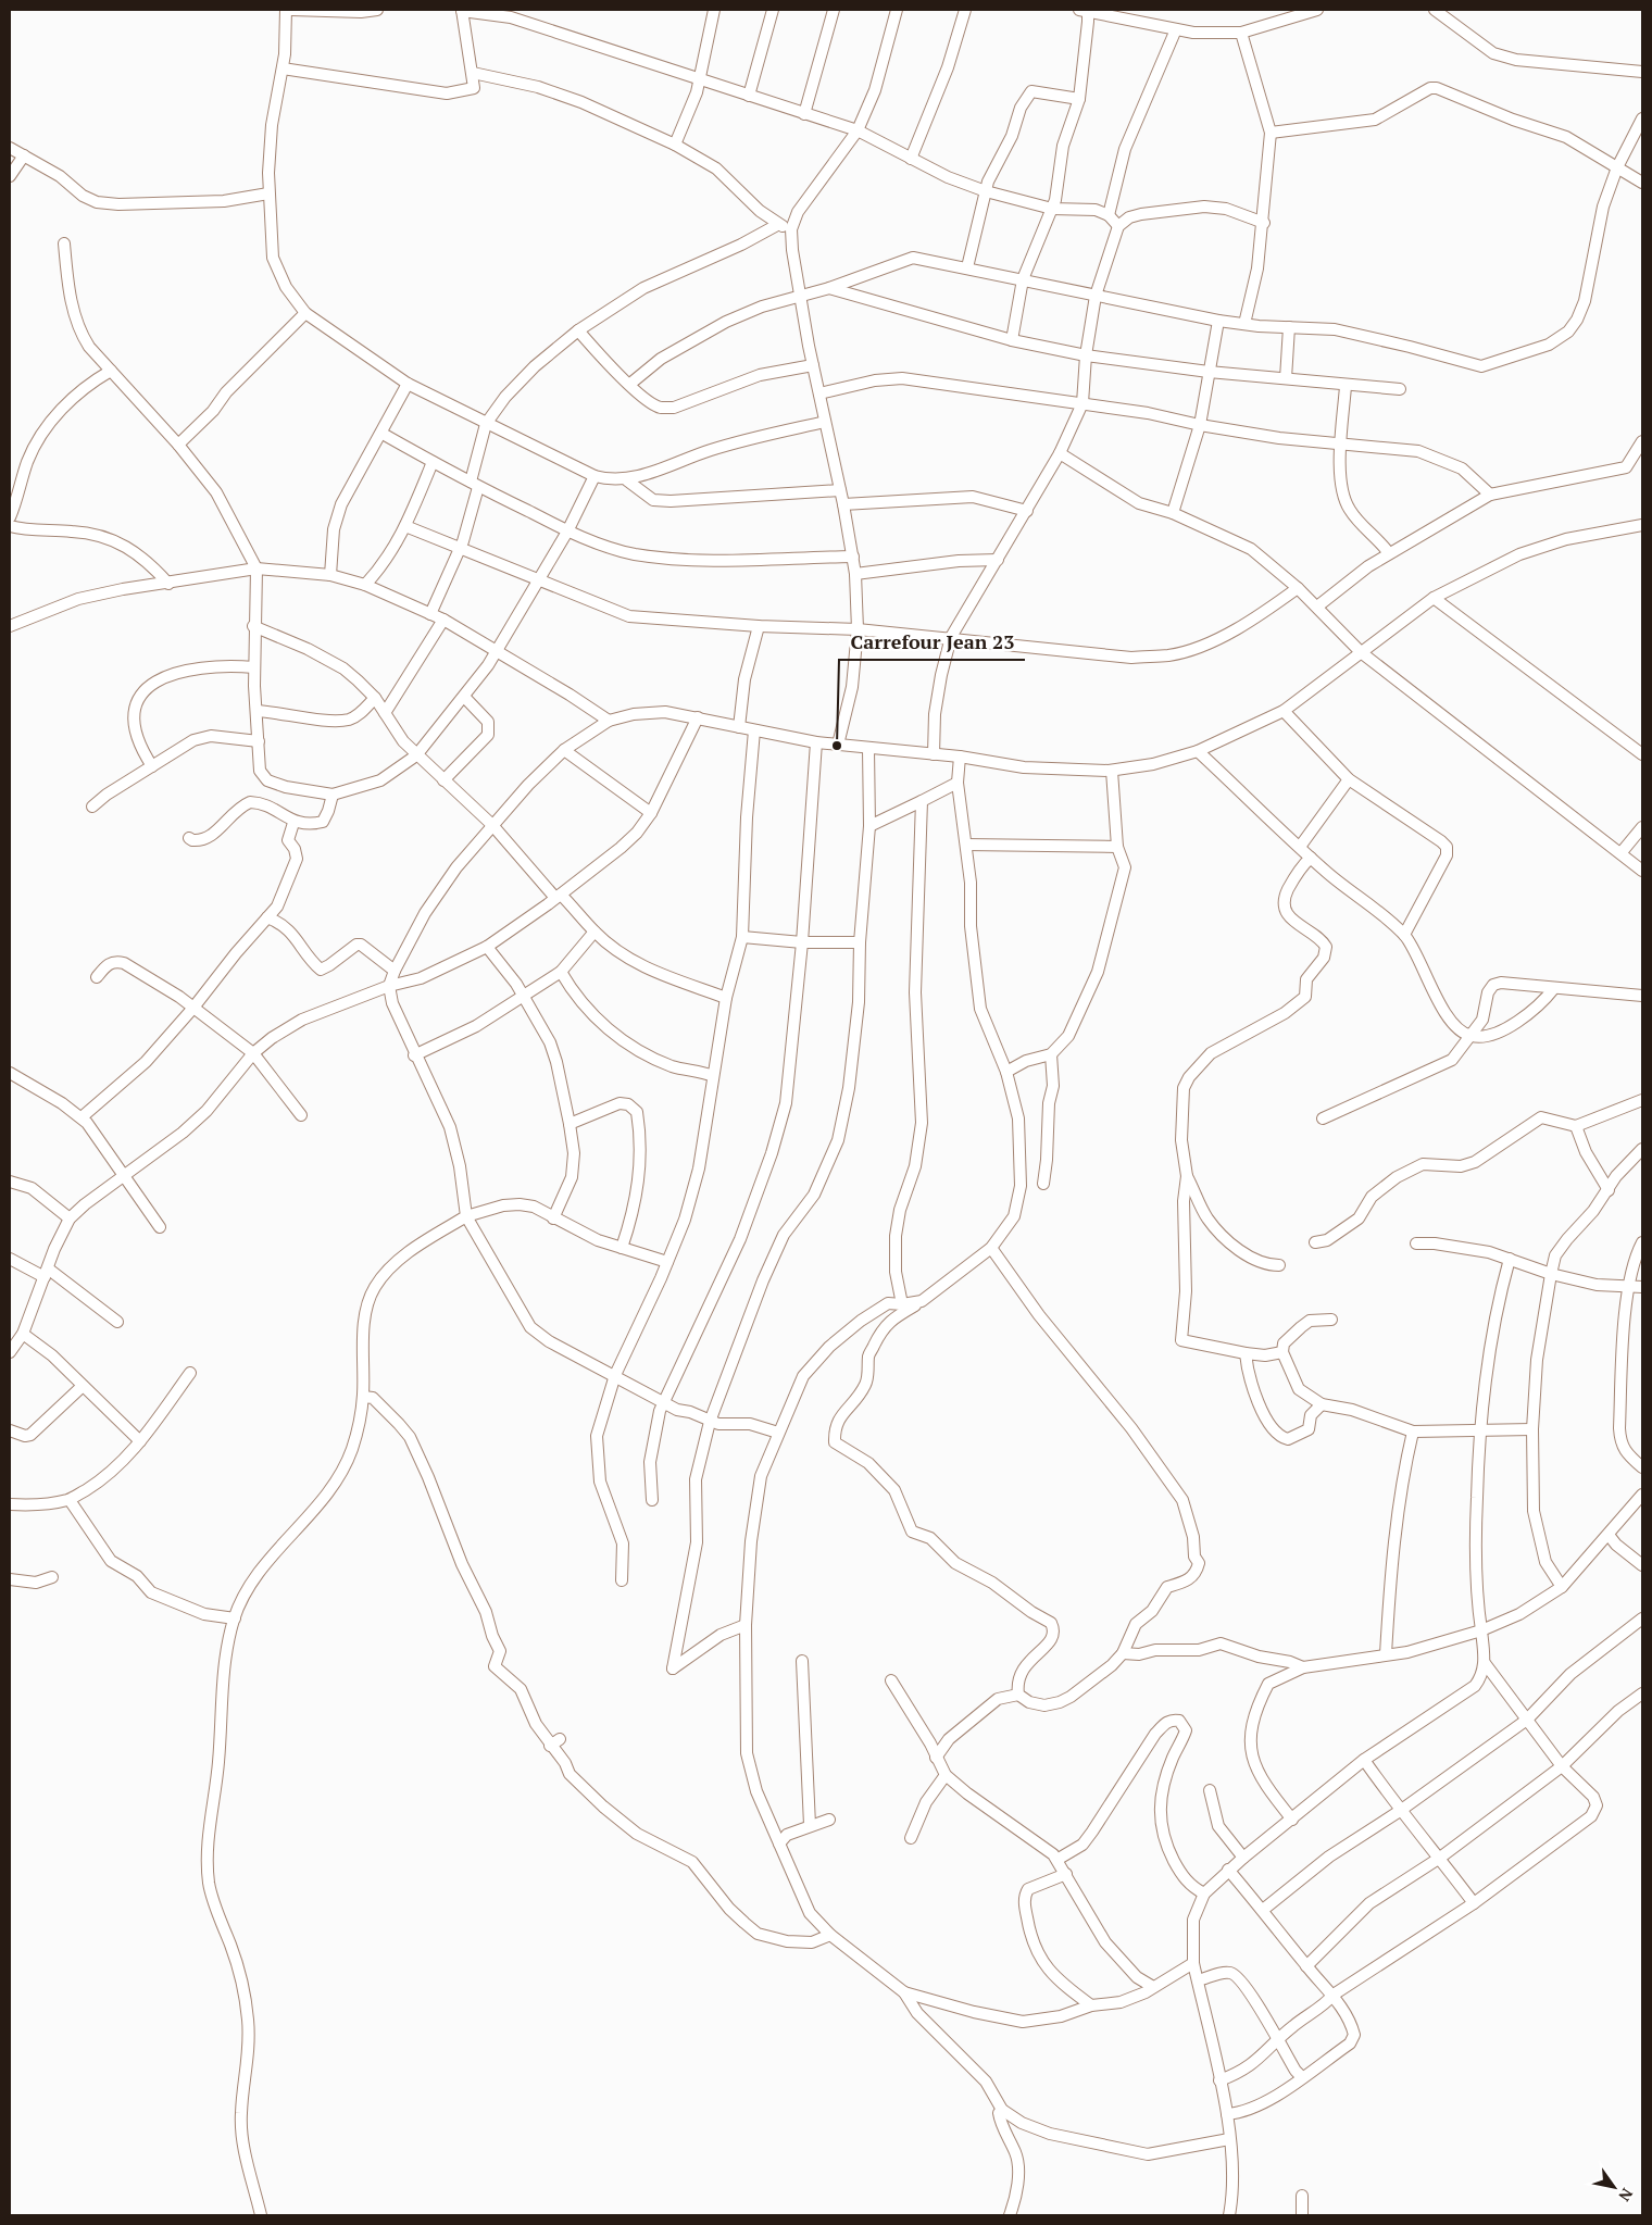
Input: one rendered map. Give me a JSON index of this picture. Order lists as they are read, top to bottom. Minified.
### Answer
{"places":["Carrefour Jean 23"],"north":"bottom right"}
